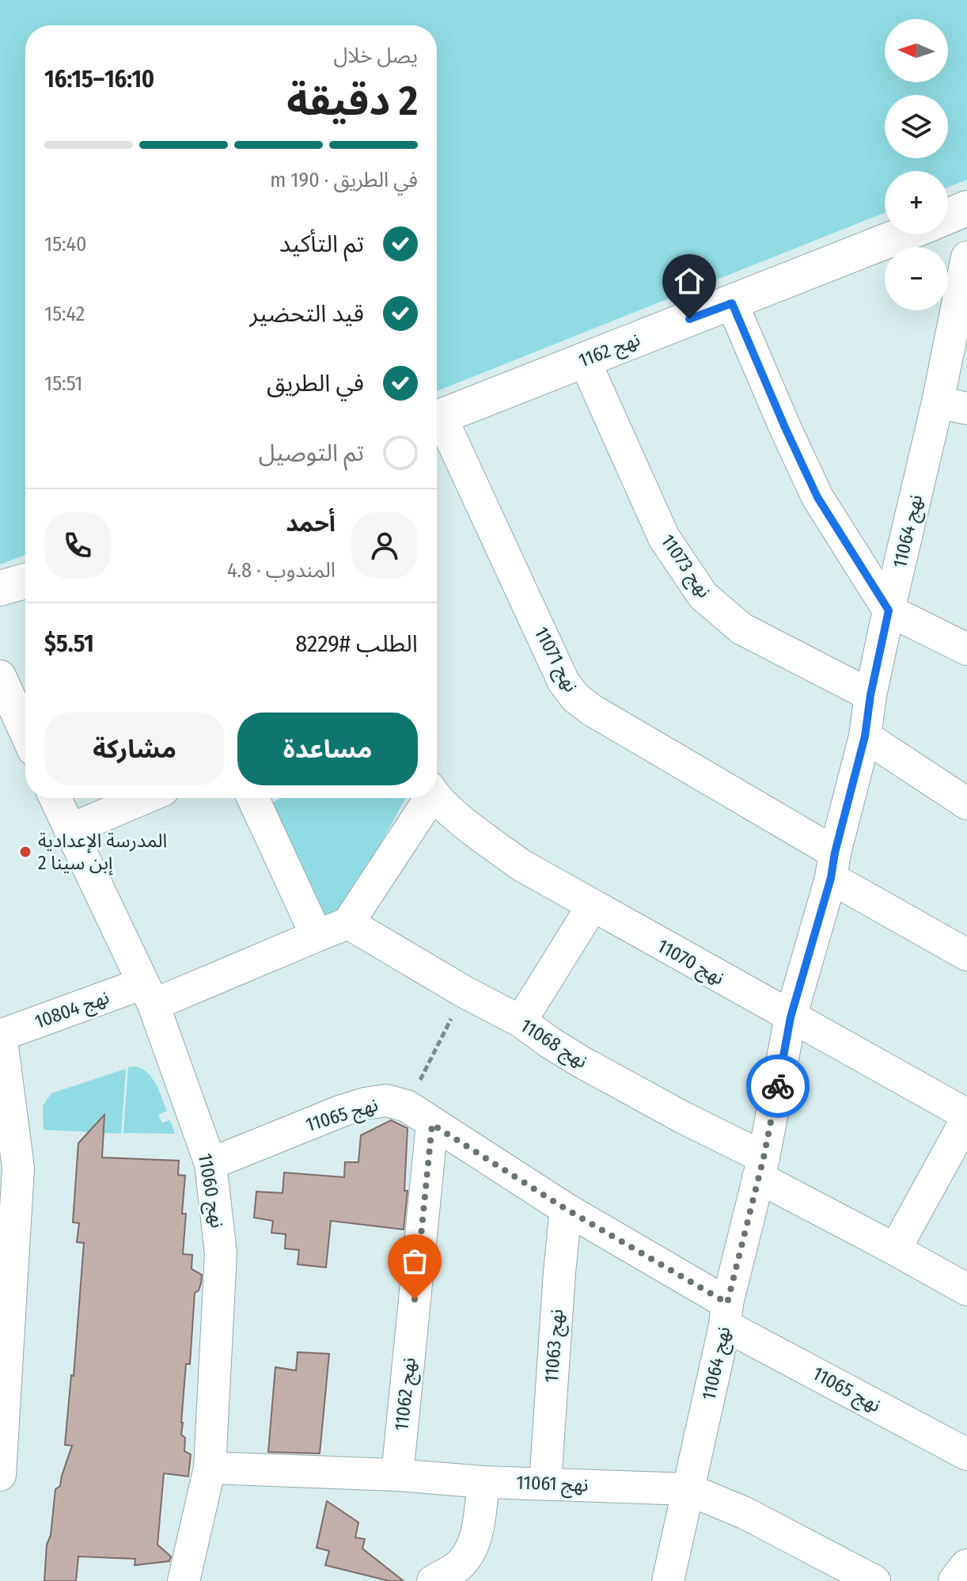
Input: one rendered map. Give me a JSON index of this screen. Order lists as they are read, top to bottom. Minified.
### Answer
{"streets":{"street":["نهج 1162","نهج 11064","نهج 11073","نهج 11071","نهج 11070","نهج 10804","نهج 11068","نهج 11065","نهج 11060","نهج 11063","نهج 11062","نهج 11061"]},"crossings":[["نهج 1162","نهج 11073"],["نهج 11064","نهج 11073"],["نهج 11064","نهج 11071"],["نهج 11064","نهج 11070"],["نهج 11064","نهج 11068"],["نهج 11064","نهج 11065"],["نهج 11064","نهج 11061"],["نهج 10804","نهج 11060"],["نهج 11065","نهج 11060"],["نهج 11065","نهج 11063"],["نهج 11065","نهج 11062"],["نهج 11060","نهج 11061"],["نهج 11063","نهج 11061"],["نهج 11062","نهج 11061"]],"places":["المدرسة الإعدادية إبن سينا 2"],"north":"left","page":{"map_buttons":["+","−"],"heading":["2 دقيقة","يصل خلال","16:10–16:15"],"panel":["أحمد","المندوب · 4.8","الطلب #8229","$5.51"],"bar":"في الطريق · 190 m","list":[["تم التأكيد","15:40"],["قيد التحضير","15:42"],["في الطريق","15:51"],"تم التوصيل"],"buttons":["مساعدة","مشاركة"]}}
